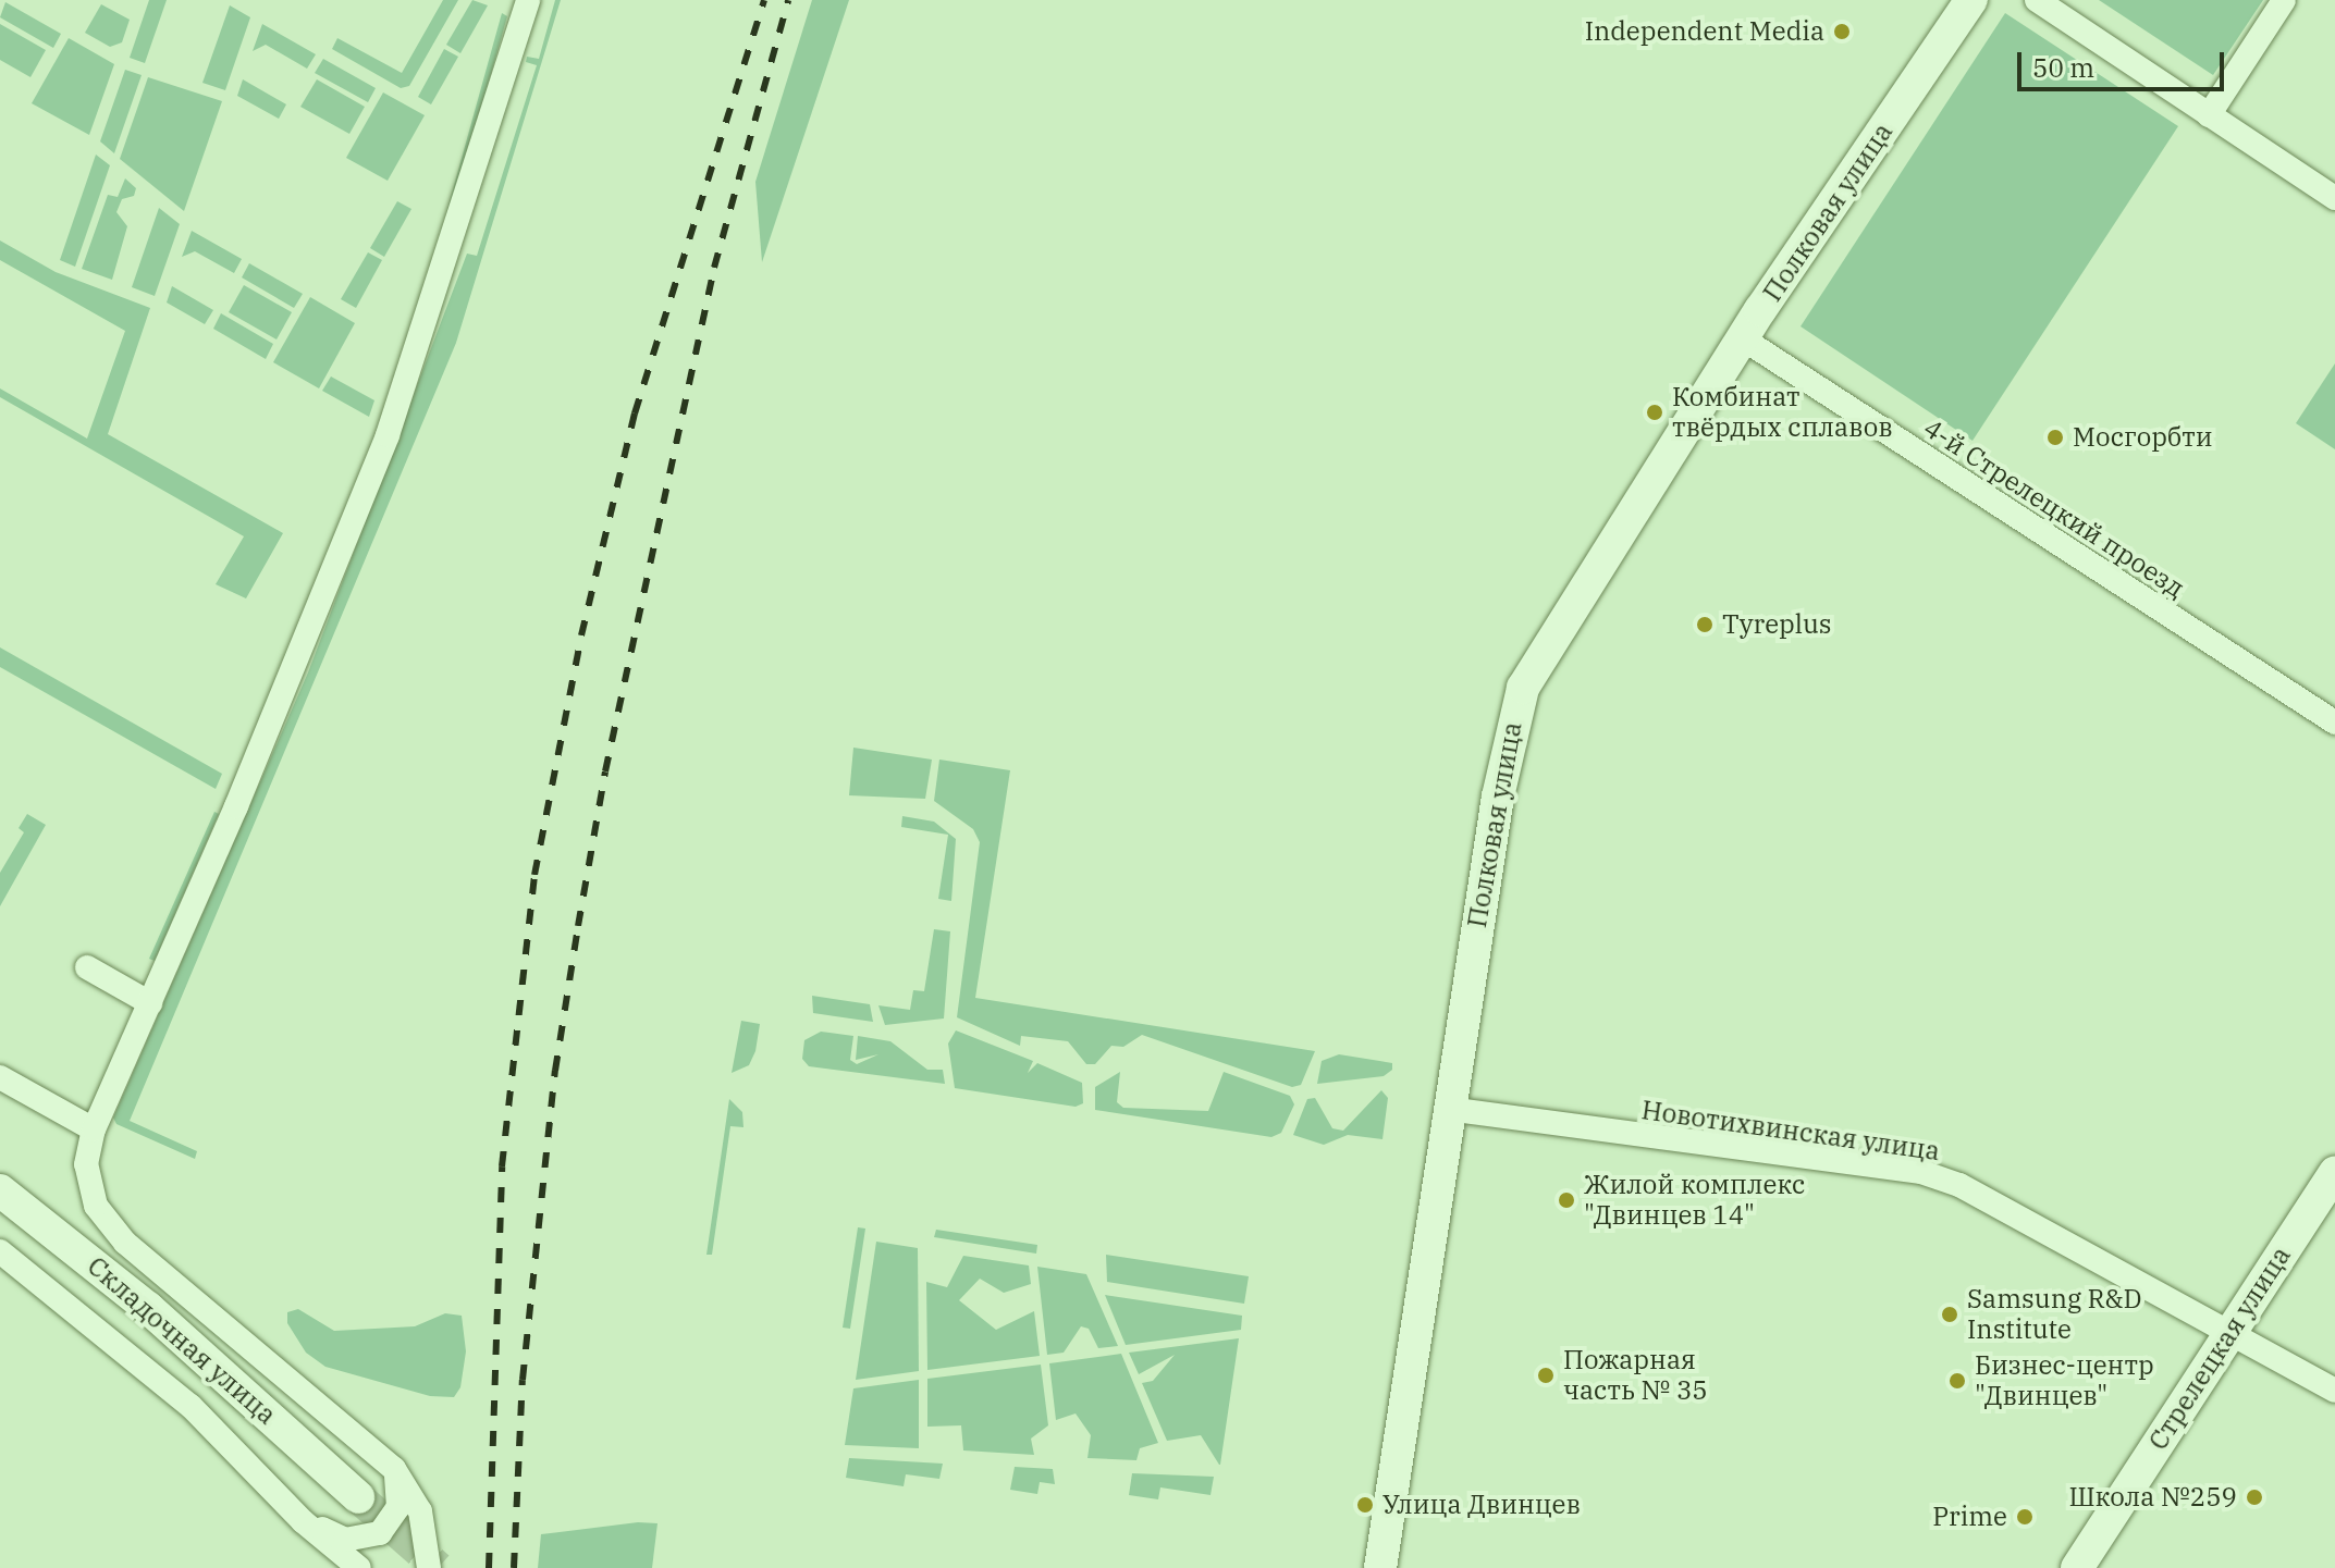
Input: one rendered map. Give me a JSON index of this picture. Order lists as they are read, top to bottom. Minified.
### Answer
{"streets":{"street":["Полковая улица","4-й Стрелецкий проезд","Новотихвинская улица","Складочная улица","Стрелецкая улица"]},"crossings":[["Полковая улица","4-й Стрелецкий проезд"],["Полковая улица","Новотихвинская улица"],["Новотихвинская улица","Стрелецкая улица"]],"places":["Independent Media","Комбинат твёрдых сплавов","Мосгорбти","Tyreplus","Жилой комплекс \"Двинцев 14\"","Samsung R&D Institute","Пожарная часть № 35","Бизнес-центр \"Двинцев\"","Школа №259","Улица Двинцев","Prime"],"scale_bar":"50 m"}
